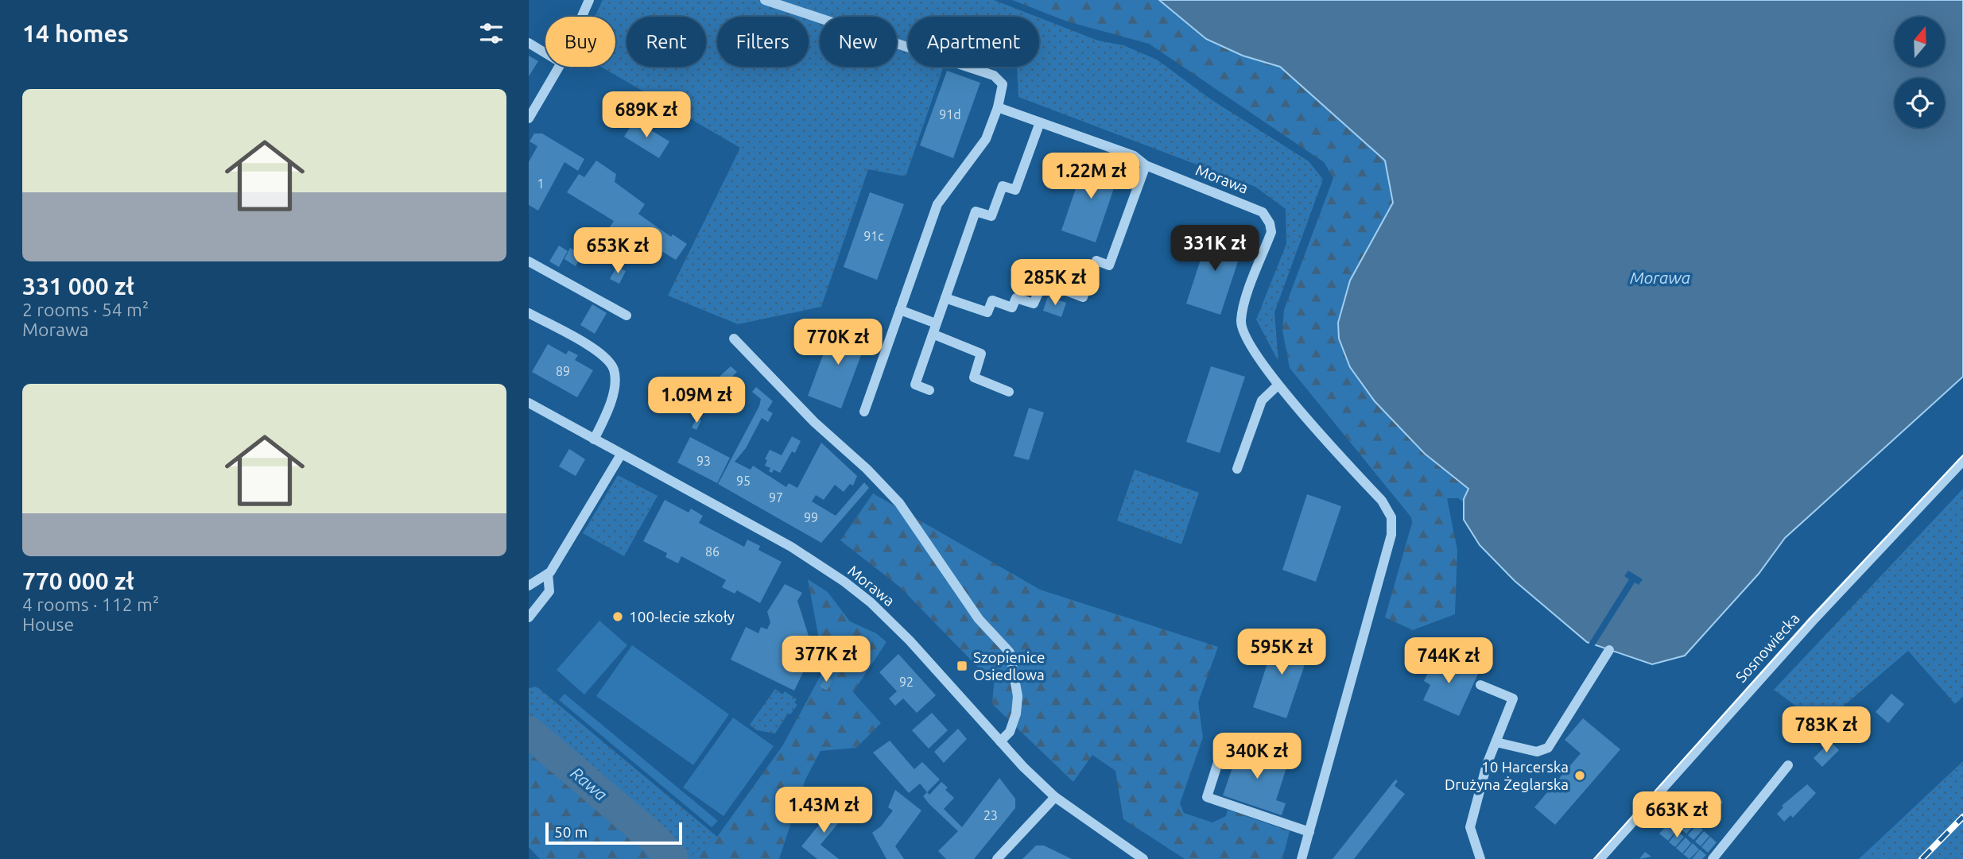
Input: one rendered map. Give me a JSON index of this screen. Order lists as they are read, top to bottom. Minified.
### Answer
{"streets":{"street":["Morawa","Sosnowiecka"]},"water":["Morawa","Rawa"],"places":{"other":["100-lecie szkoły","10 Harcerska Drużyna Żeglarska"],"transit":["Szopienice Osiedlowa"]},"house_numbers":["91d","1","91c","89","93","95","97","99","86","92","23"],"scale_bar":"50 m","north":"top","page":{"heading":"14 homes","chip":["Buy","Rent","Filters","New","Apartment"],"list":[{"name":"331 000 zł","note":"2 rooms · 54 m² · Morawa"},{"name":"770 000 zł","note":"4 rooms · 112 m² · House"}],"price":["689K zł","1.22M zł","331K zł","653K zł","285K zł","770K zł","1.09M zł","595K zł","377K zł","744K zł","783K zł","340K zł","1.43M zł","663K zł"],"scale":"50 m"}}
